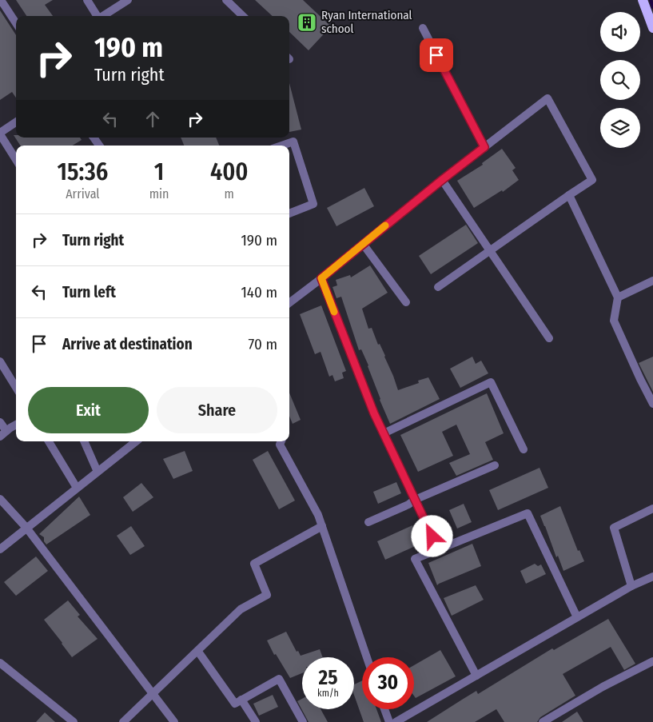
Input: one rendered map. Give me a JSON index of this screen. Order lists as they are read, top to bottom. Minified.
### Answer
{"places":{"building":["Ryan International school"]},"page":{"turn":["190 m","Turn right"],"eta":["15:36","Arrival","1","min","400","m"],"list":[{"name":"Turn right","value":"190 m"},{"name":"Turn left","value":"140 m"},{"name":"Arrive at destination","value":"70 m"}],"buttons":["Exit","Share"],"speed":"25 km/h","limit":"30"}}
